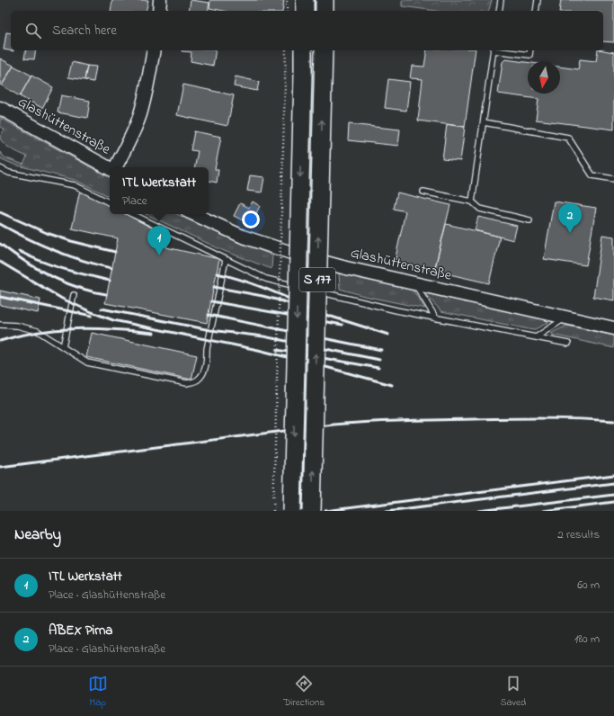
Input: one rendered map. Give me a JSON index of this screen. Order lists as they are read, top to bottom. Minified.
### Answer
{"streets":{"highway":["S 177"],"street":["Glashüttenstraße"]},"north":"bottom","page":{"search":"Search here","popup":["ITL Werkstatt","Place"],"pins":["2","1"],"heading":["Nearby","2 results"],"list":[{"mark":"1","name":"ITL Werkstatt","note":"Place · Glashüttenstraße","value":"60 m"},{"mark":"2","name":"ABEX Pirna","note":"Place · Glashüttenstraße","value":"180 m"}],"nav":["Map","Directions","Saved"]}}
